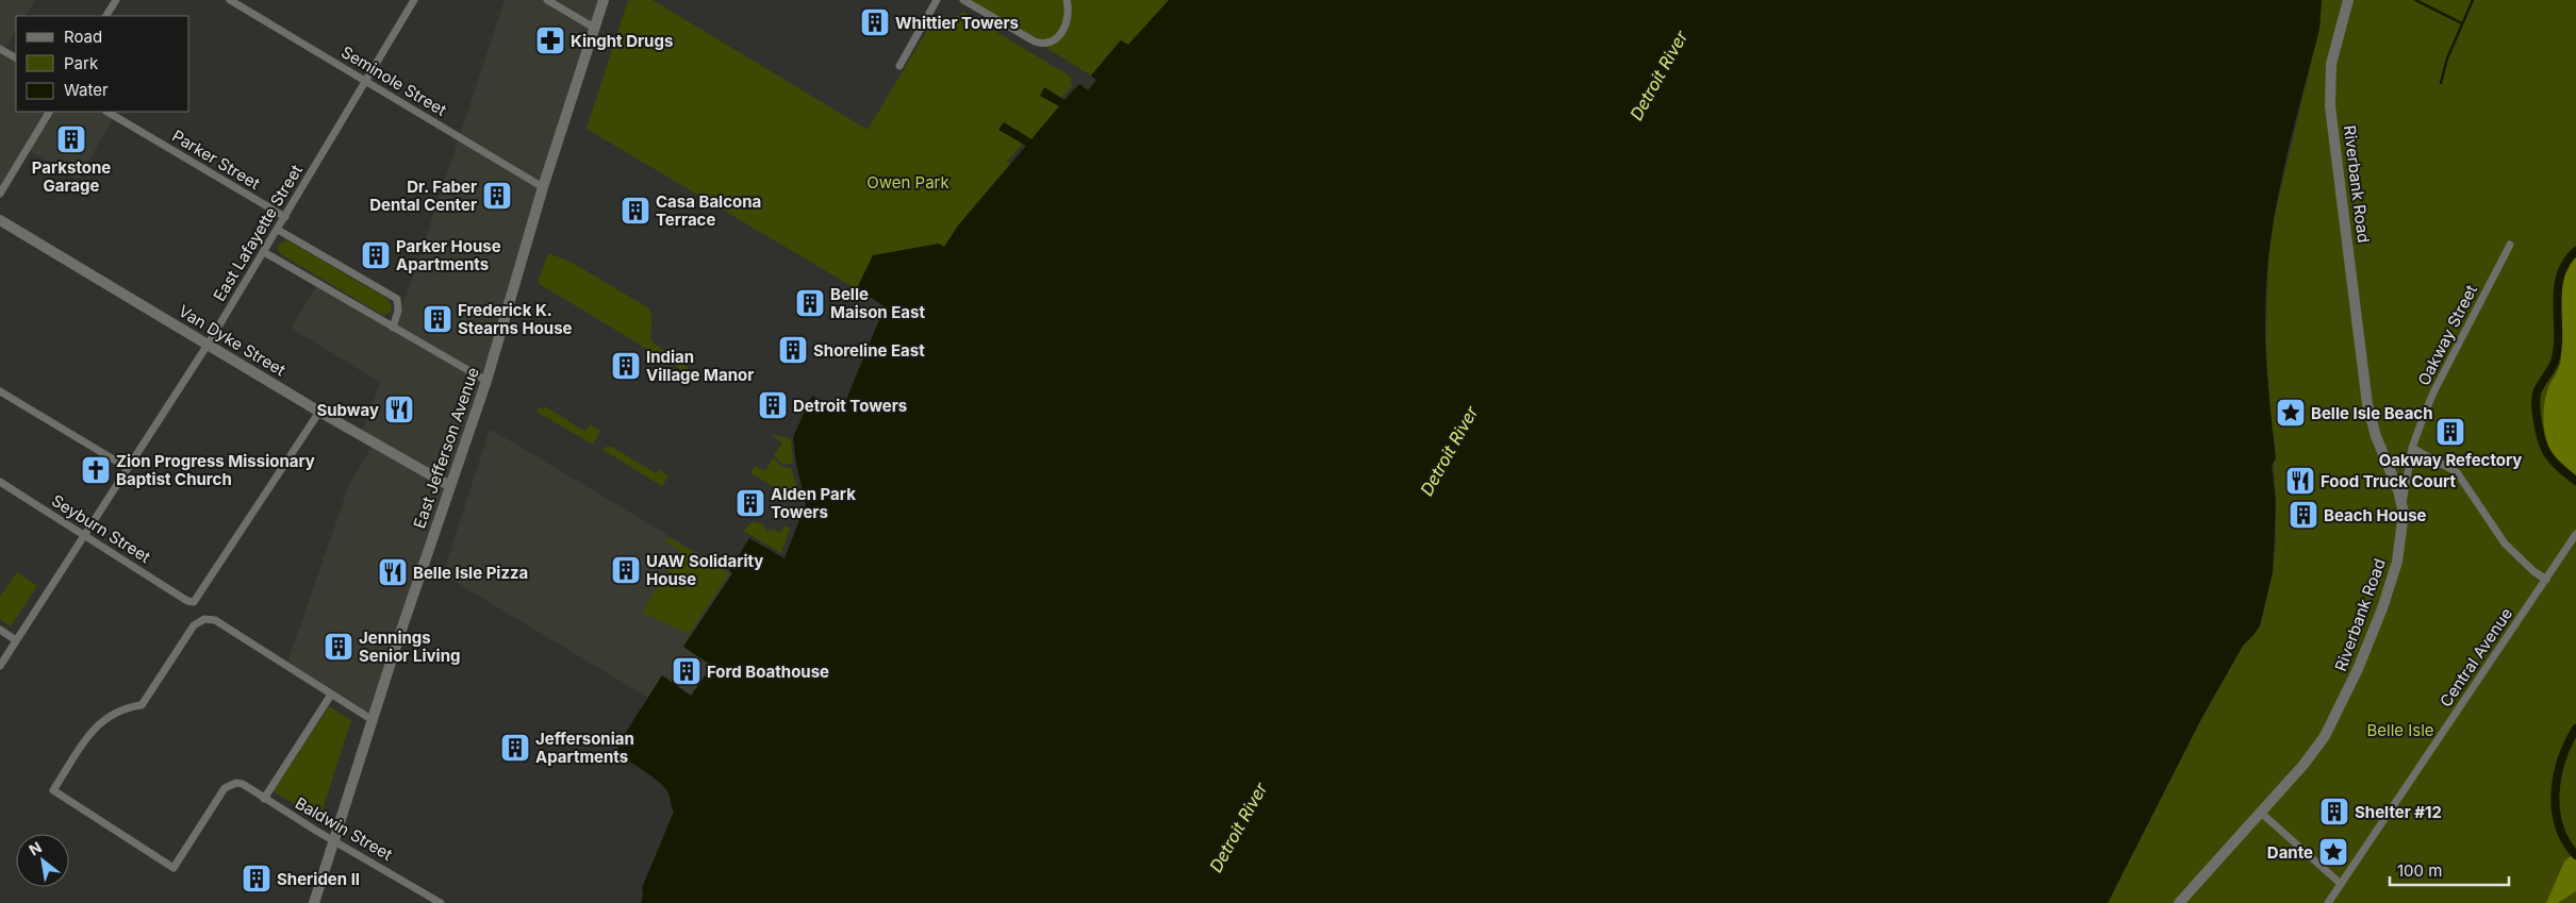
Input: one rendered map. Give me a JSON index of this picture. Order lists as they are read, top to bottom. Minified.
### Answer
{"streets":{"main road":["Riverbank Road","Van Dyke Street","East Jefferson Avenue"],"street":["Seminole Street","Parker Street","East Lafayette Street","Oakway Street","Seyburn Street","Central Avenue","Baldwin Street"]},"crossings":[["Seminole Street","East Lafayette Street"],["Seminole Street","East Jefferson Avenue"],["Parker Street","East Lafayette Street"],["Riverbank Road","Oakway Street"],["East Lafayette Street","Van Dyke Street"],["East Lafayette Street","Seyburn Street"],["Van Dyke Street","East Jefferson Avenue"],["Van Dyke Street","Seyburn Street"],["East Jefferson Avenue","Baldwin Street"]],"water":["Detroit River"],"parks":["Owen Park","Belle Isle"],"places":{"building":["Whittier Towers","Parkstone Garage","Dr. Faber Dental Center","Casa Balcona Terrace","Parker House Apartments","Belle Maison East","Frederick K. Stearns House","Shoreline East","Indian Village Manor","Detroit Towers","Oakway Refectory","Alden Park Towers","Beach House","UAW Solidarity House","Jennings Senior Living","Ford Boathouse","Jeffersonian Apartments","Shelter #12","Sheriden II"],"pharmacy":["Kinght Drugs"],"restaurant":["Subway","Food Truck Court","Belle Isle Pizza"],"place":["Belle Isle Beach","Dante"],"church":["Zion Progress Missionary Baptist Church"]},"legend":["Road","Park","Water"],"scale_bar":"100 m","north":"top left"}
